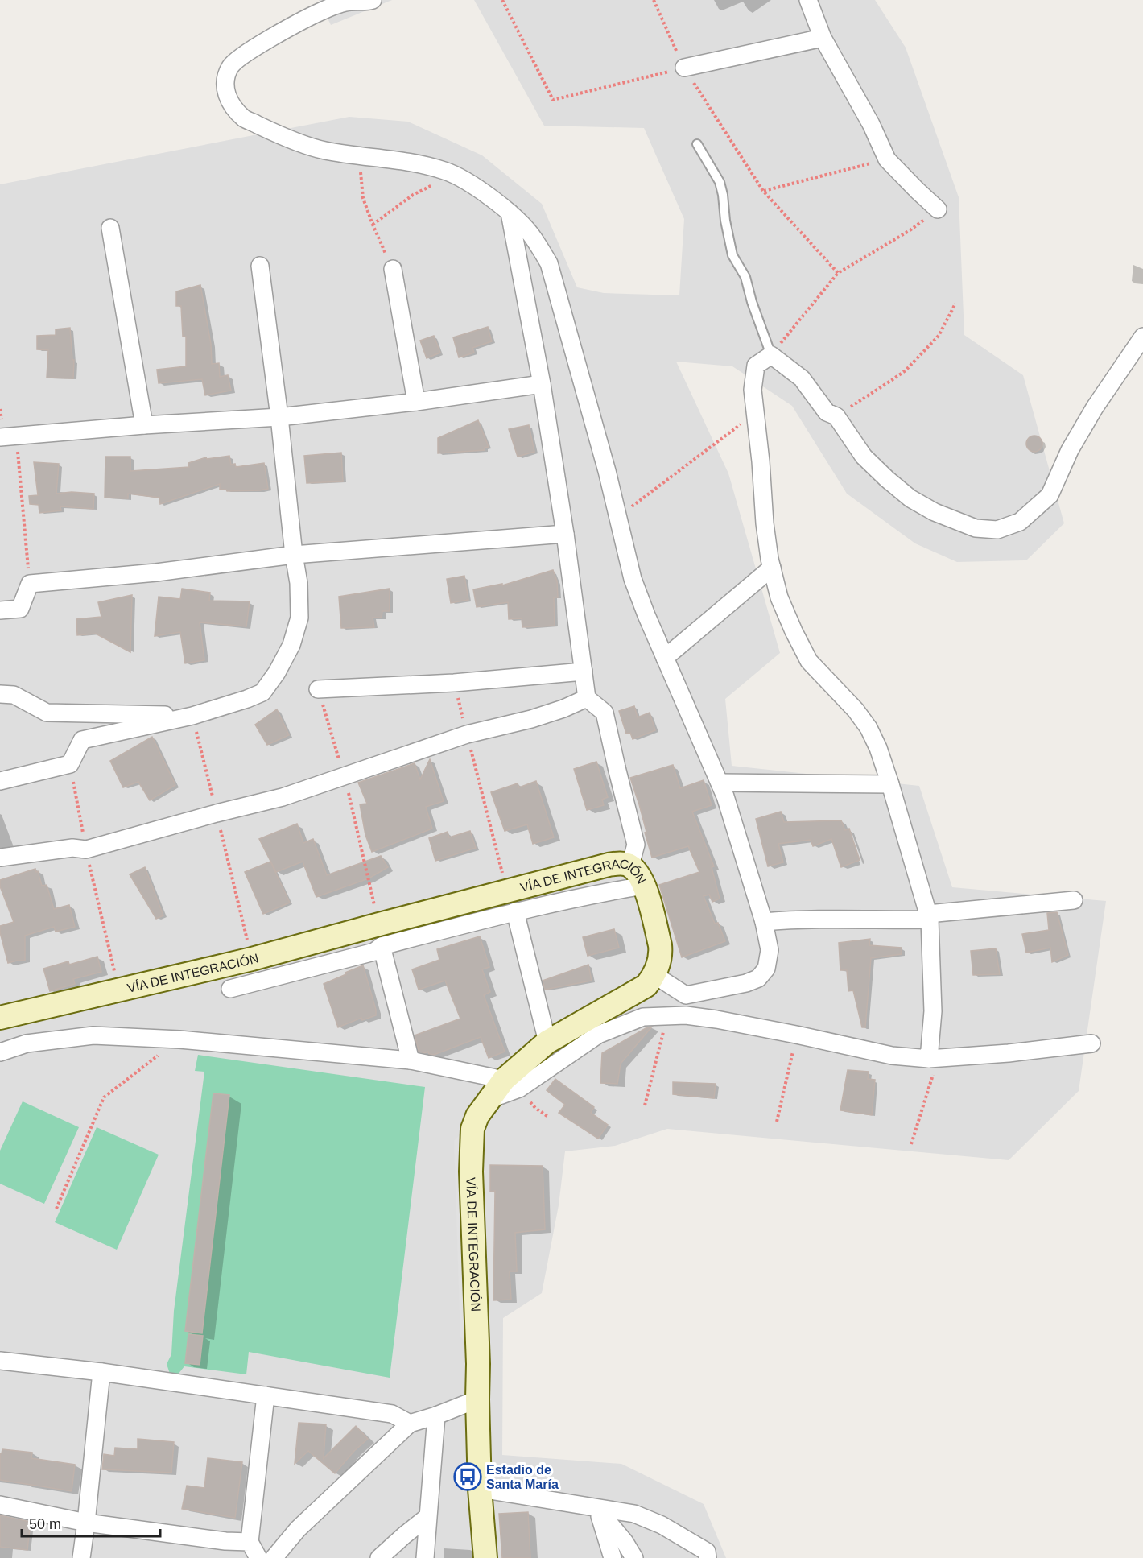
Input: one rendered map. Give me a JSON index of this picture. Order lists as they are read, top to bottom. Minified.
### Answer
{"streets":{"main road":["VÍA DE INTEGRACIÓN"]},"places":{"bus stop":["Estadio de Santa María"]},"scale_bar":"50 m"}
